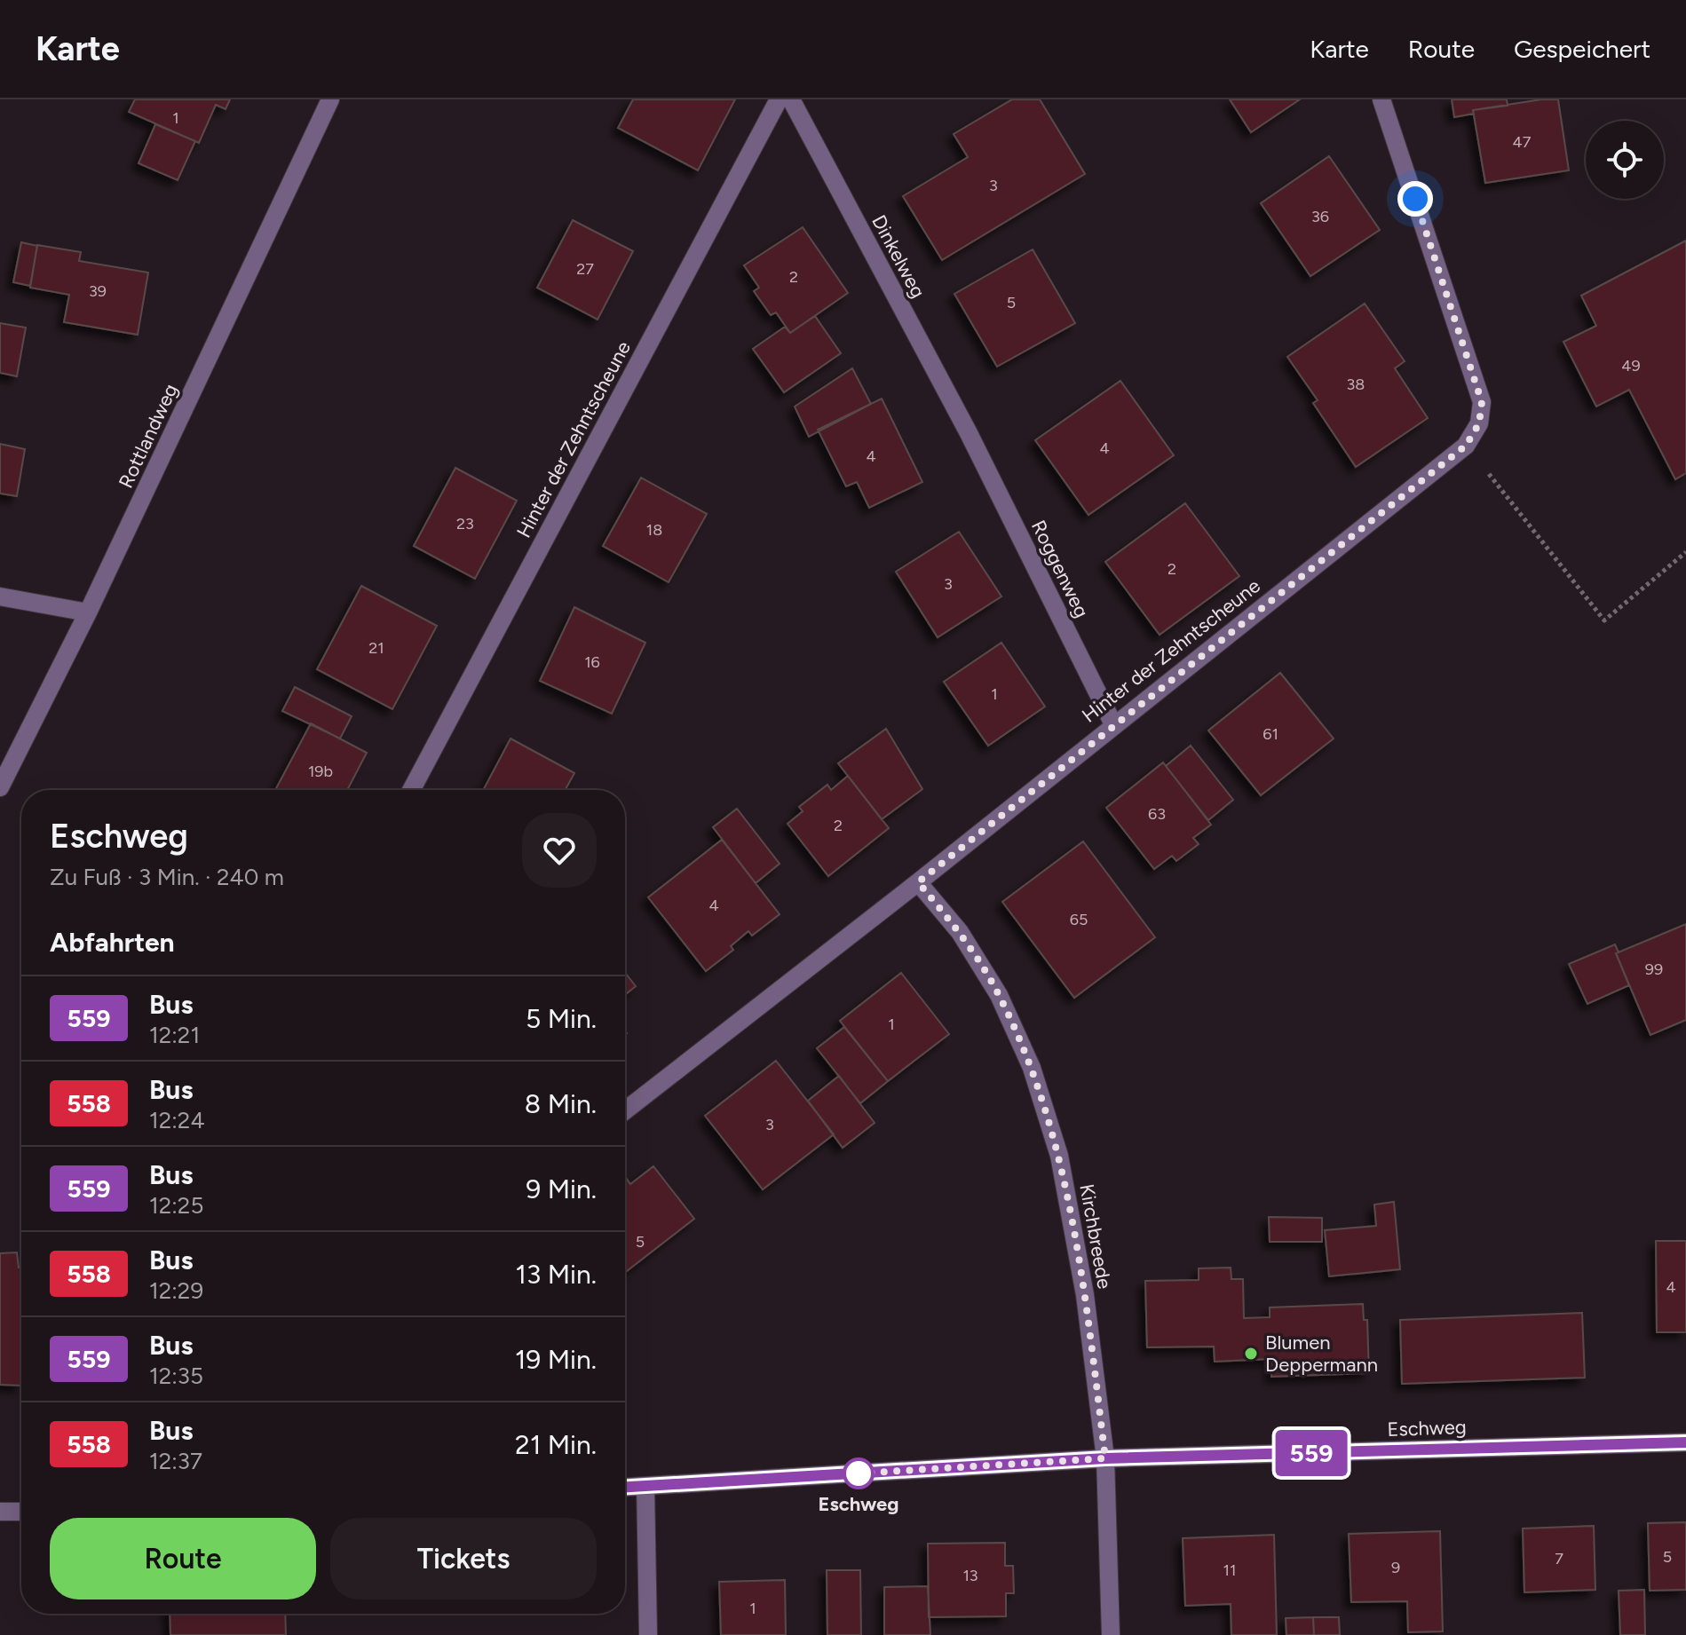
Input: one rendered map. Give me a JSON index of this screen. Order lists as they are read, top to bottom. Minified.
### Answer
{"streets":{"street":["Dinkelweg","Rottlandweg","Hinter der Zehntscheune","Roggenweg","Kirchbreede","Eschweg"]},"crossings":[["Dinkelweg","Roggenweg"],["Hinter der Zehntscheune","Roggenweg"],["Hinter der Zehntscheune","Kirchbreede"],["Kirchbreede","Eschweg"]],"places":["Blumen Deppermann","Eschweg"],"lines":["bus line 559"],"house_numbers":["1","47","3","36","27","2","39","5","49","38","4","4","23","18","2","3","21","16","1","61","19b","63","2","4","65","99","1","3","5","4","5","7","9","11","13","1"],"page":{"header":"Karte","nav":["Karte","Route","Gespeichert"],"on_map":"559","heading":[["Eschweg","Zu Fuß · 3 Min. · 240 m"],"Abfahrten"],"list":[{"mark":"559","name":"Bus","note":"12:21","value":"5 Min."},{"mark":"558","name":"Bus","note":"12:24","value":"8 Min."},{"mark":"559","name":"Bus","note":"12:25","value":"9 Min."},{"mark":"558","name":"Bus","note":"12:29","value":"13 Min."},{"mark":"559","name":"Bus","note":"12:35","value":"19 Min."},{"mark":"558","name":"Bus","note":"12:37","value":"21 Min."}],"buttons":["Route","Tickets"]}}
